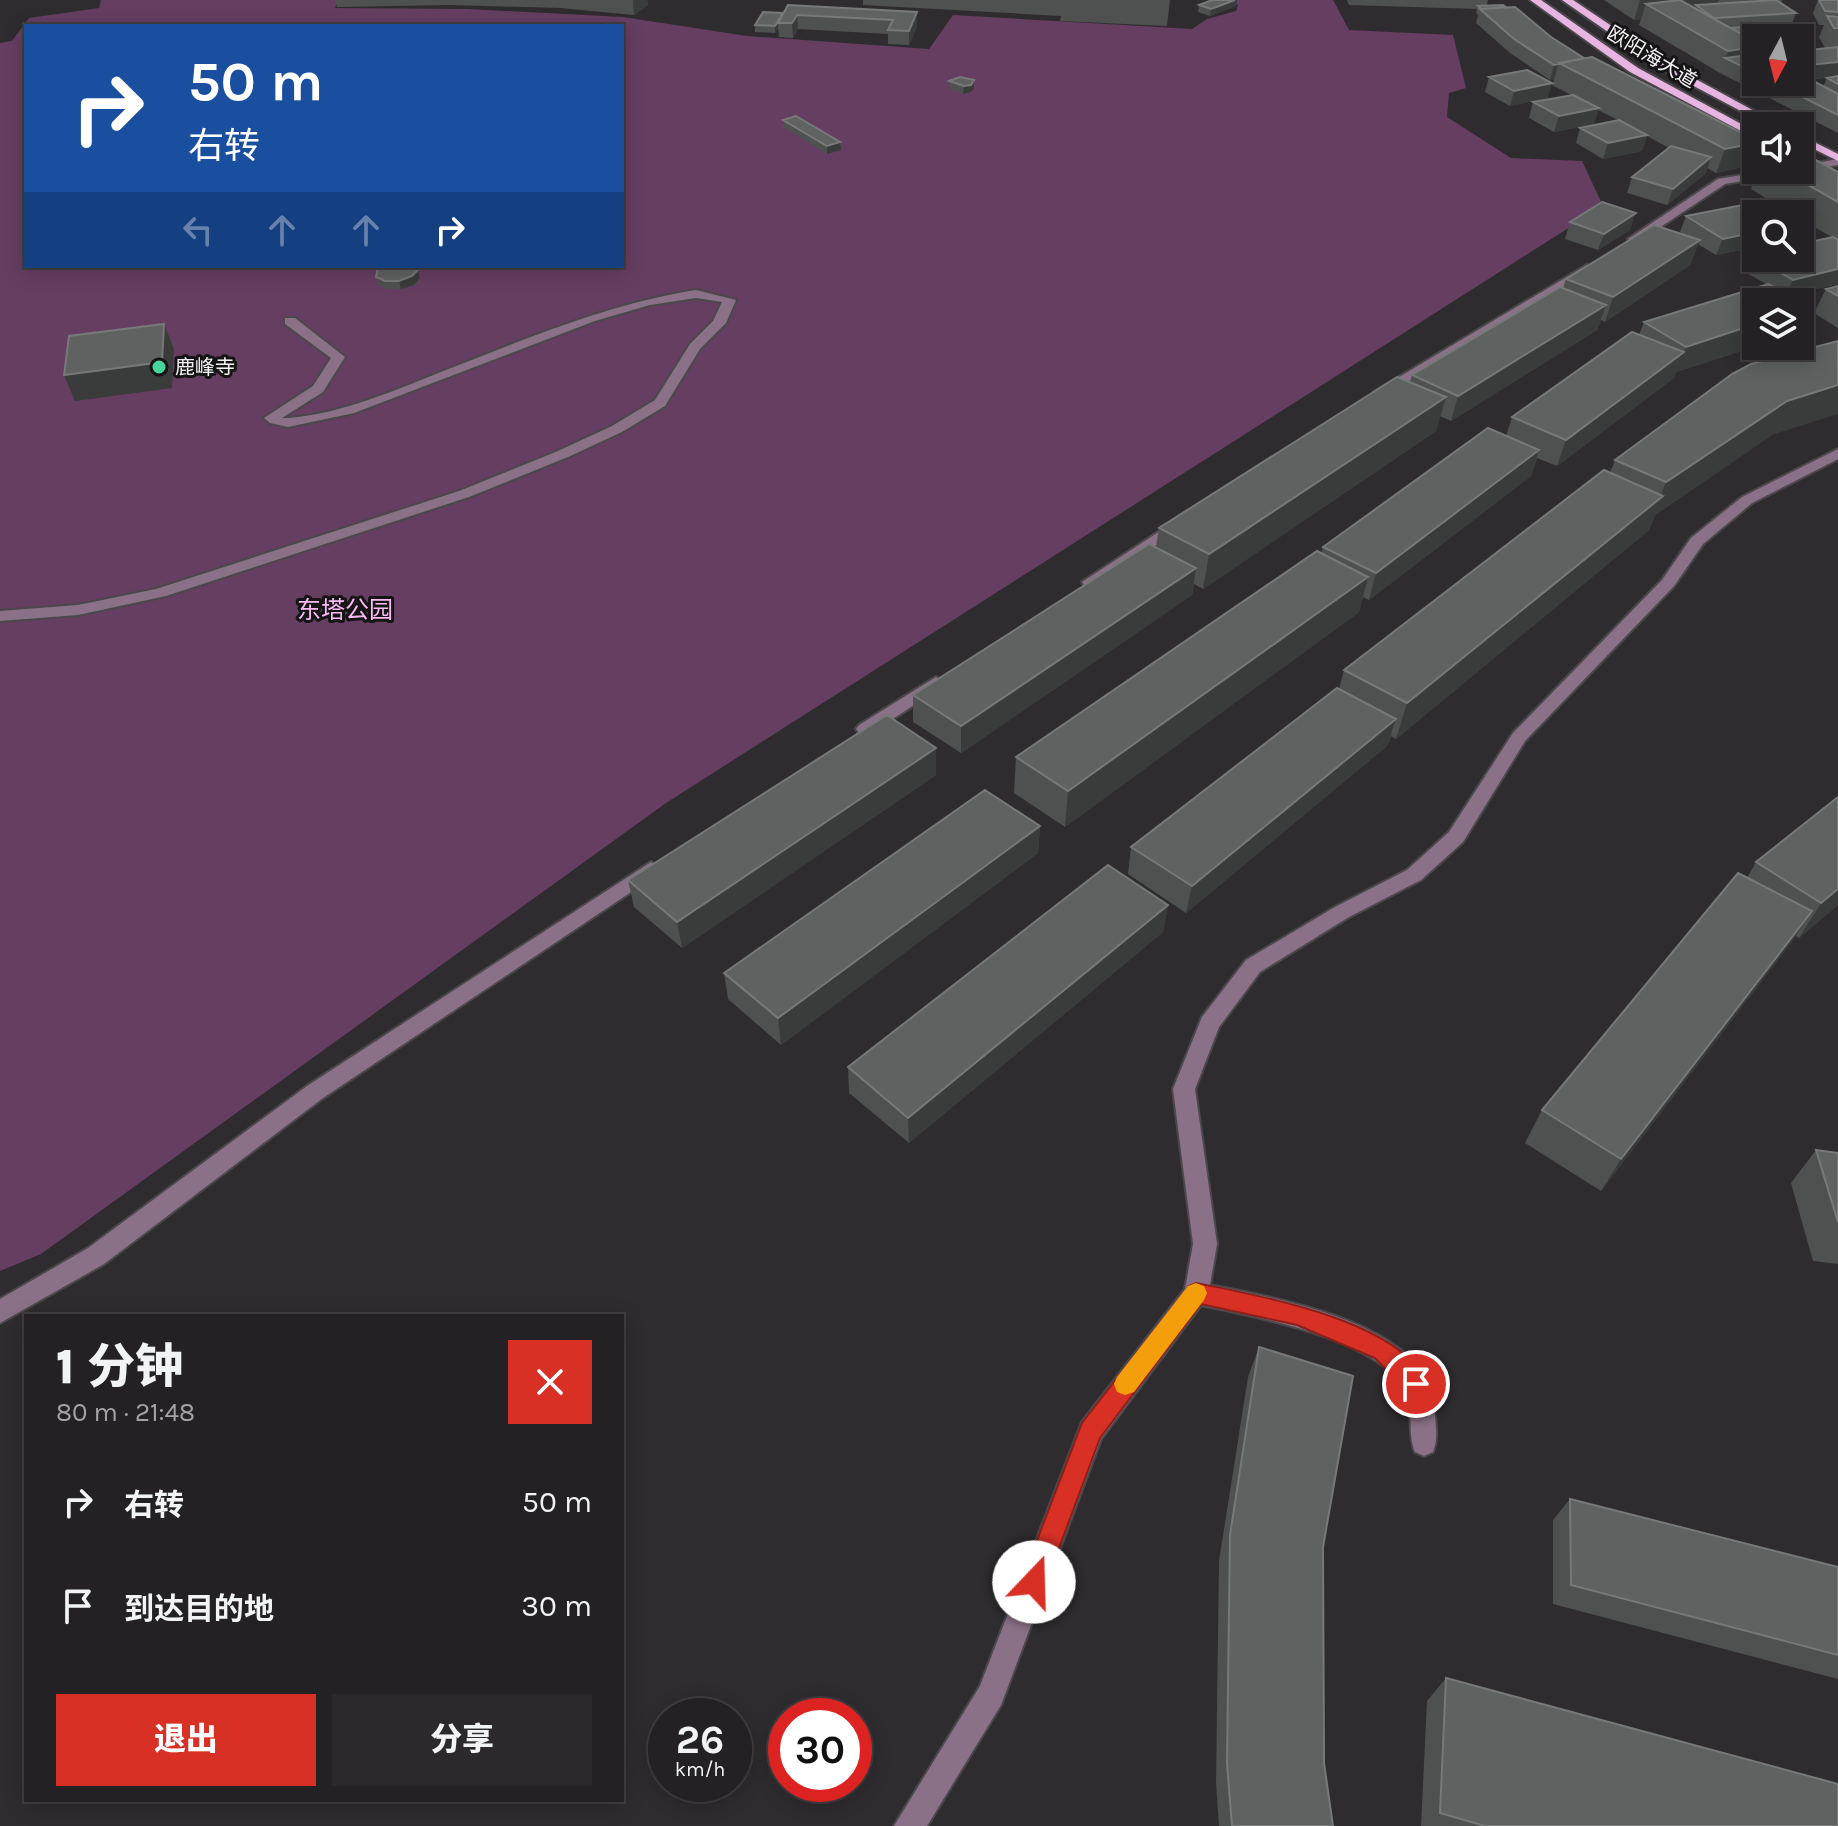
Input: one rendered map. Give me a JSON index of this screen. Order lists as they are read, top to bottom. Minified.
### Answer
{"streets":{"main road":["欧阳海大道"]},"parks":["东塔公园"],"places":["鹿峰寺"],"north":"bottom","page":{"turn":["50 m","右转"],"heading":["1 分钟","80 m · 21:48"],"list":[{"name":"右转","value":"50 m"},{"name":"到达目的地","value":"30 m"}],"buttons":["退出","分享"],"speed":"26 km/h","limit":"30"}}
